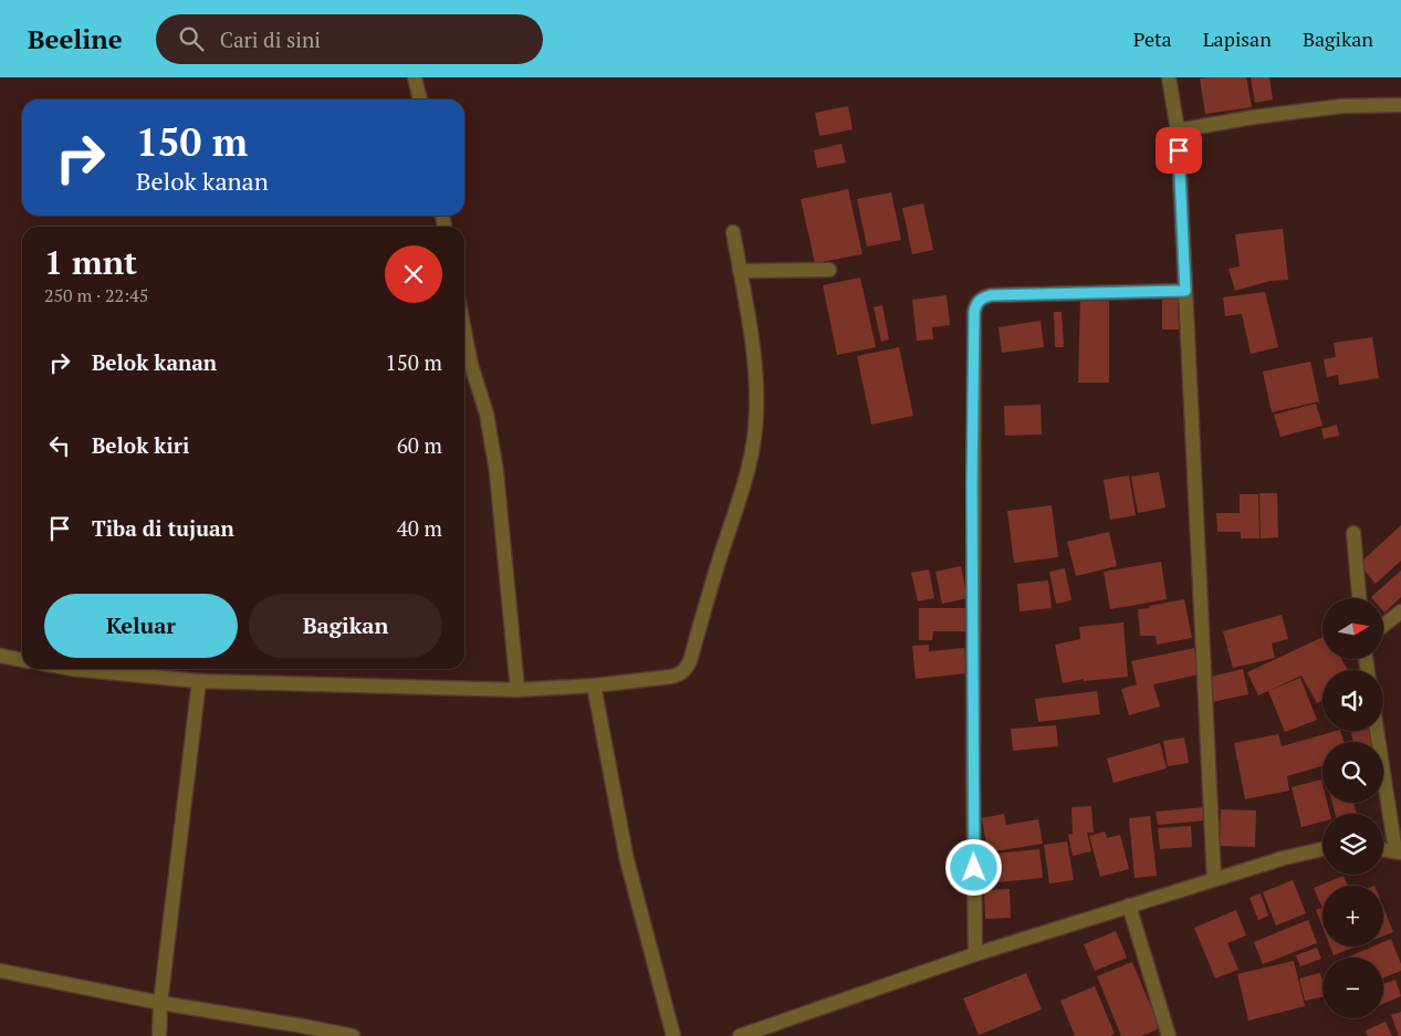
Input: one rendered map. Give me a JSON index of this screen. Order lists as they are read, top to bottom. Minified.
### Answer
{"north":"right","page":{"header":"Beeline","search":"Cari di sini","nav":["Peta","Lapisan","Bagikan"],"turn":["150 m","Belok kanan"],"heading":["1 mnt","250 m · 22:45"],"list":[{"name":"Belok kanan","value":"150 m"},{"name":"Belok kiri","value":"60 m"},{"name":"Tiba di tujuan","value":"40 m"}],"buttons":["Keluar","Bagikan"],"map_buttons":["+","−"]}}
